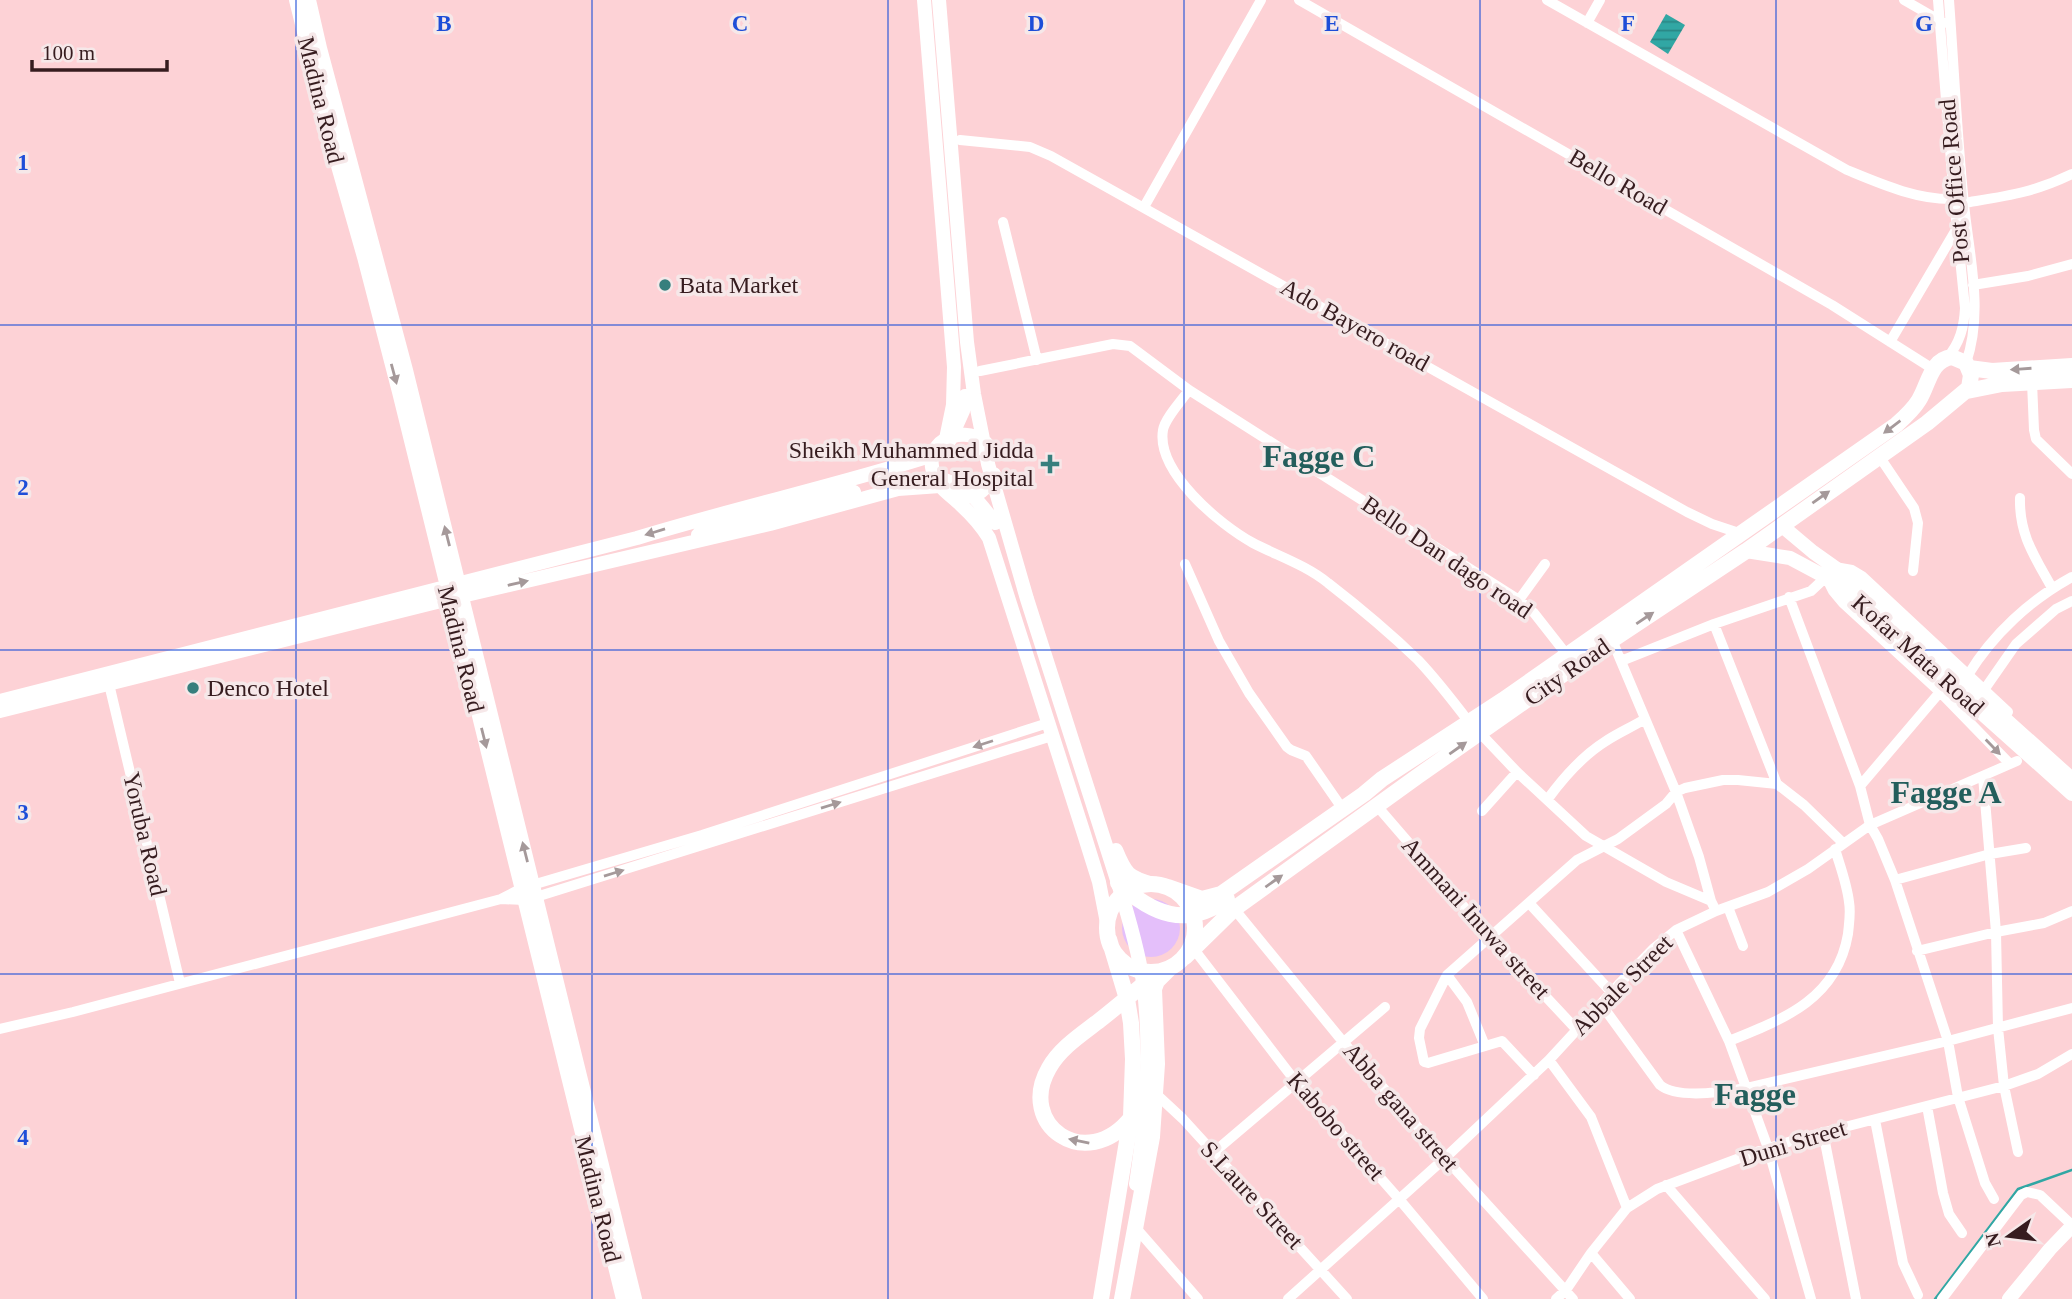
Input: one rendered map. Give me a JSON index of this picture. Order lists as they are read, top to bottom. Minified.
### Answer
{"streets":{"highway":["City Road"],"main road":["Madina Road","Kofar Mata Road"],"street":["Post Office Road","Bello Road","Ado Bayero road","Bello Dan dago road","Yoruba Road","Ammani Inuwa street","Abbale Street","Abba gana street","Kabobo street","Duni Street","S.Laure Street"]},"crossings":[["Post Office Road","Bello Road"],["Post Office Road","City Road"],["Bello Road","City Road"],["Ado Bayero road","City Road"],["Bello Dan dago road","City Road"],["Kofar Mata Road","City Road"],["City Road","Ammani Inuwa street"],["City Road","Abba gana street"],["City Road","Kabobo street"],["Ammani Inuwa street","Abbale Street"],["Abbale Street","Abba gana street"],["Abbale Street","Kabobo street"],["Abbale Street","S.Laure Street"],["Abba gana street","Duni Street"]],"districts":["Fagge C","Fagge A","Fagge"],"places":{"other":["Bata Market","Denco Hotel"],"health":["Sheikh Muhammed Jidda General Hospital"]},"scale_bar":"100 m","north":"left","grid":{"columns":["B","C","D","E","F","G"],"rows":["1","2","3","4"]}}
